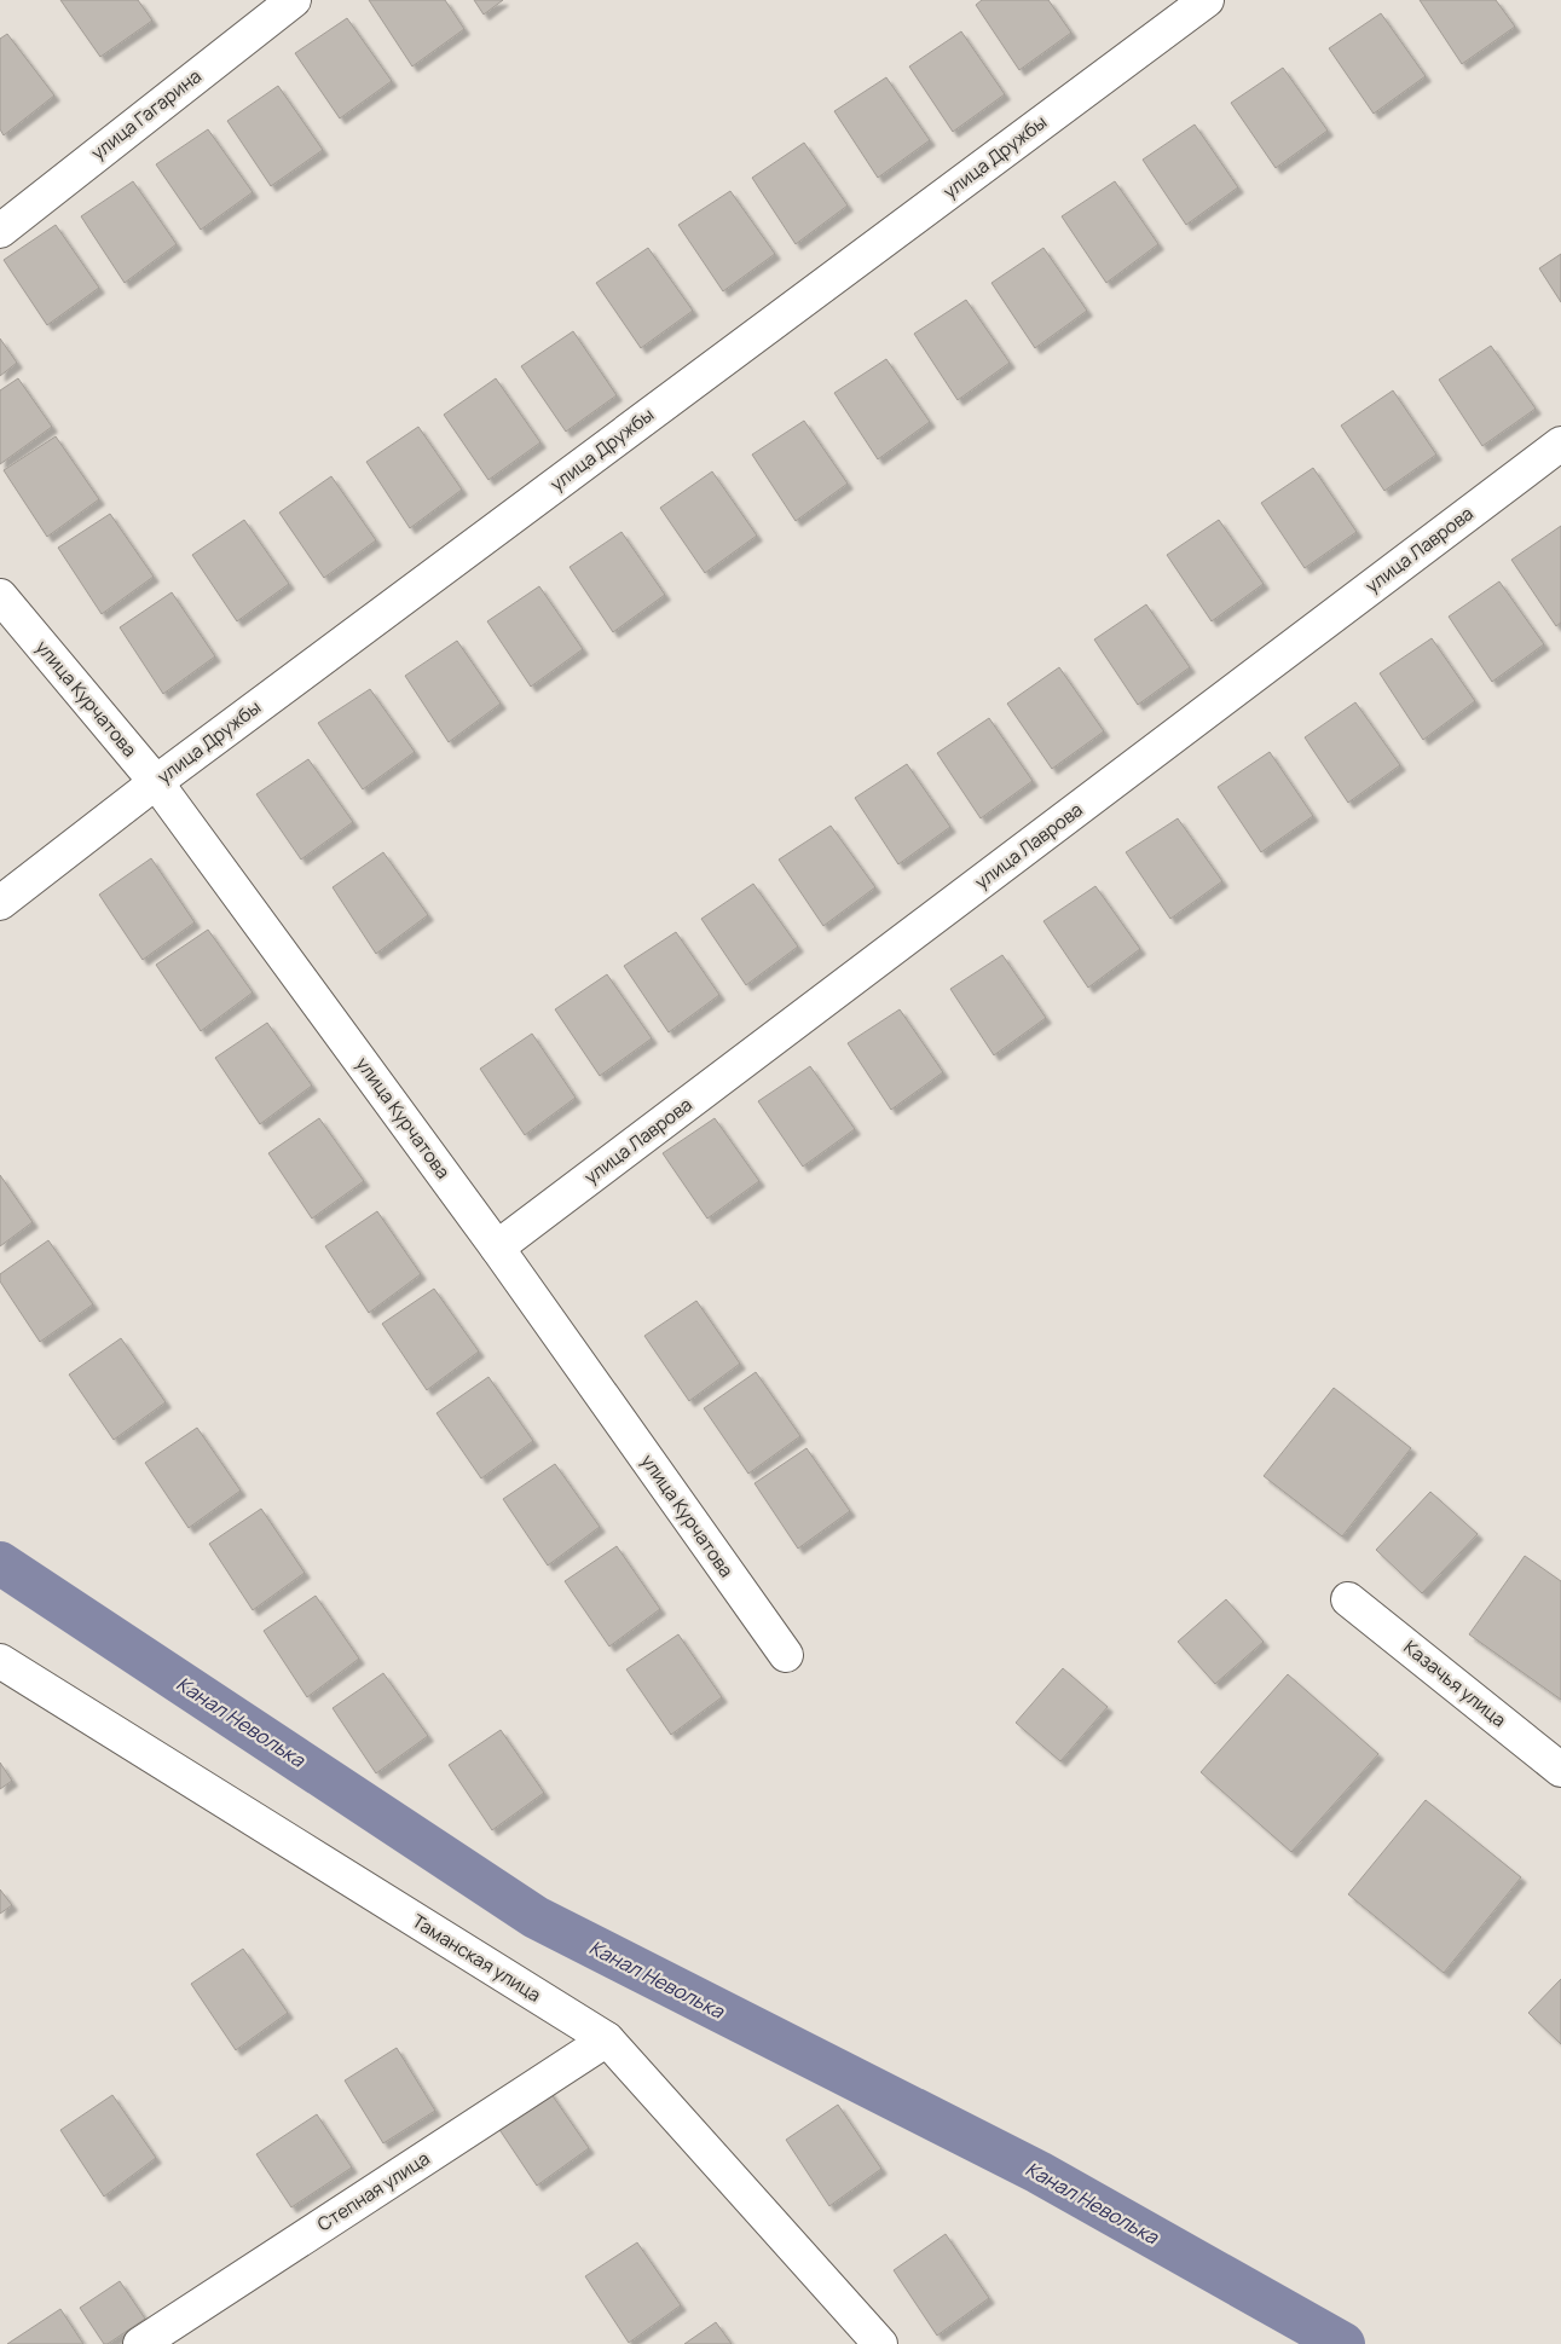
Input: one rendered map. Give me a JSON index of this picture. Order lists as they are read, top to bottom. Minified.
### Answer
{"streets":{"street":["улица Гагарина","улица Дружбы","улица Лаврова","улица Курчатова","Казачья улица","Таманская улица","Степная улица"]},"crossings":[["улица Дружбы","улица Курчатова"],["улица Лаврова","улица Курчатова"],["Таманская улица","Степная улица"]],"water":["Канал Неволька"]}
